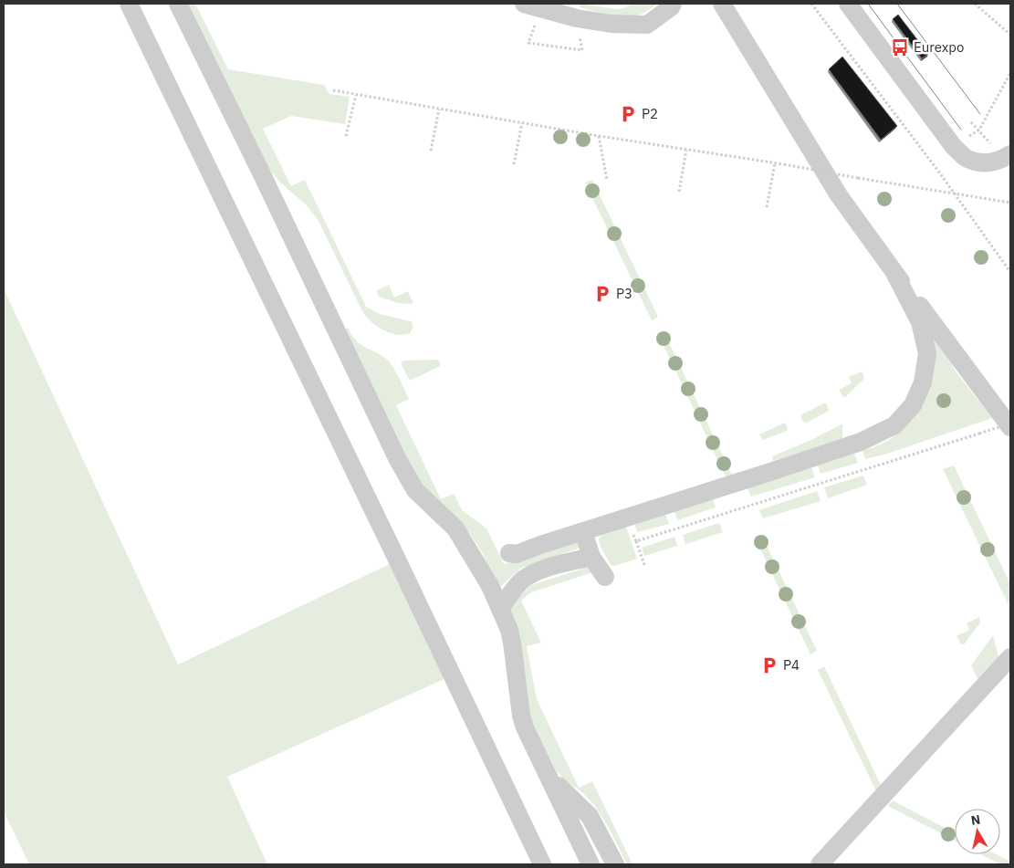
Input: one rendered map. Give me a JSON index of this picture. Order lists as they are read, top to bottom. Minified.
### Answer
{"places":{"bus stop":["Eurexpo"],"parking":["P2","P3","P4"]},"north":"top"}
